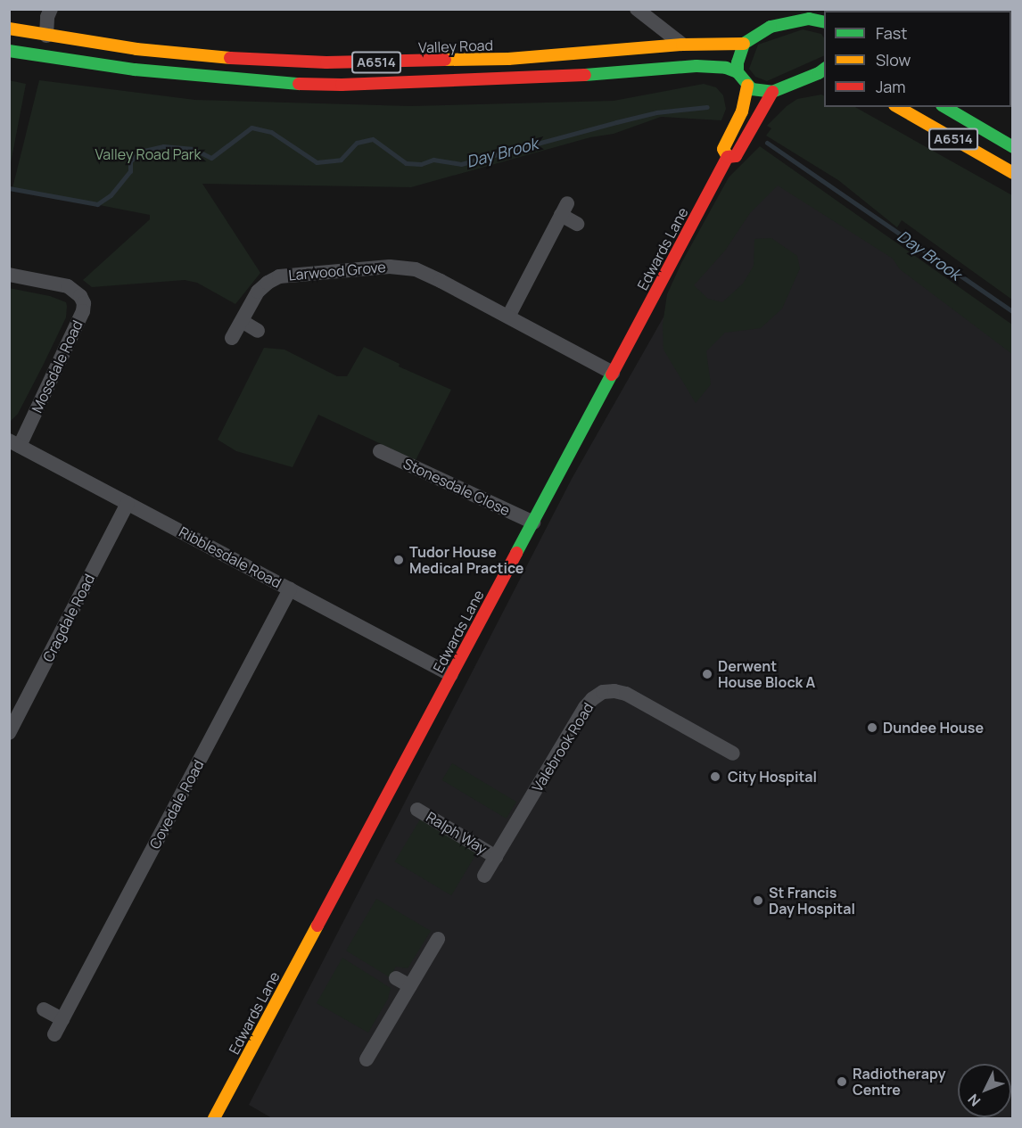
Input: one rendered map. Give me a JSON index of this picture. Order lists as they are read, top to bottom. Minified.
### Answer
{"streets":{"main road":["Valley Road","A6514","Edwards Lane"],"street":["Larwood Grove","Mossdale Road","Stonesdale Close","Ribblesdale Road","Cragdale Road","Valebrook Road","Covedale Road","Ralph Way"]},"crossings":[["Edwards Lane","Larwood Grove"],["Edwards Lane","Stonesdale Close"],["Edwards Lane","Ribblesdale Road"],["Mossdale Road","Ribblesdale Road"],["Ribblesdale Road","Cragdale Road"],["Ribblesdale Road","Covedale Road"],["Valebrook Road","Ralph Way"]],"water":["Day Brook"],"parks":["Valley Road Park"],"places":["Tudor House Medical Practice","Derwent House Block A","Dundee House","City Hospital","St Francis Day Hospital","Radiotherapy Centre"],"legend":["Fast","Slow","Jam"],"north":"bottom left"}
